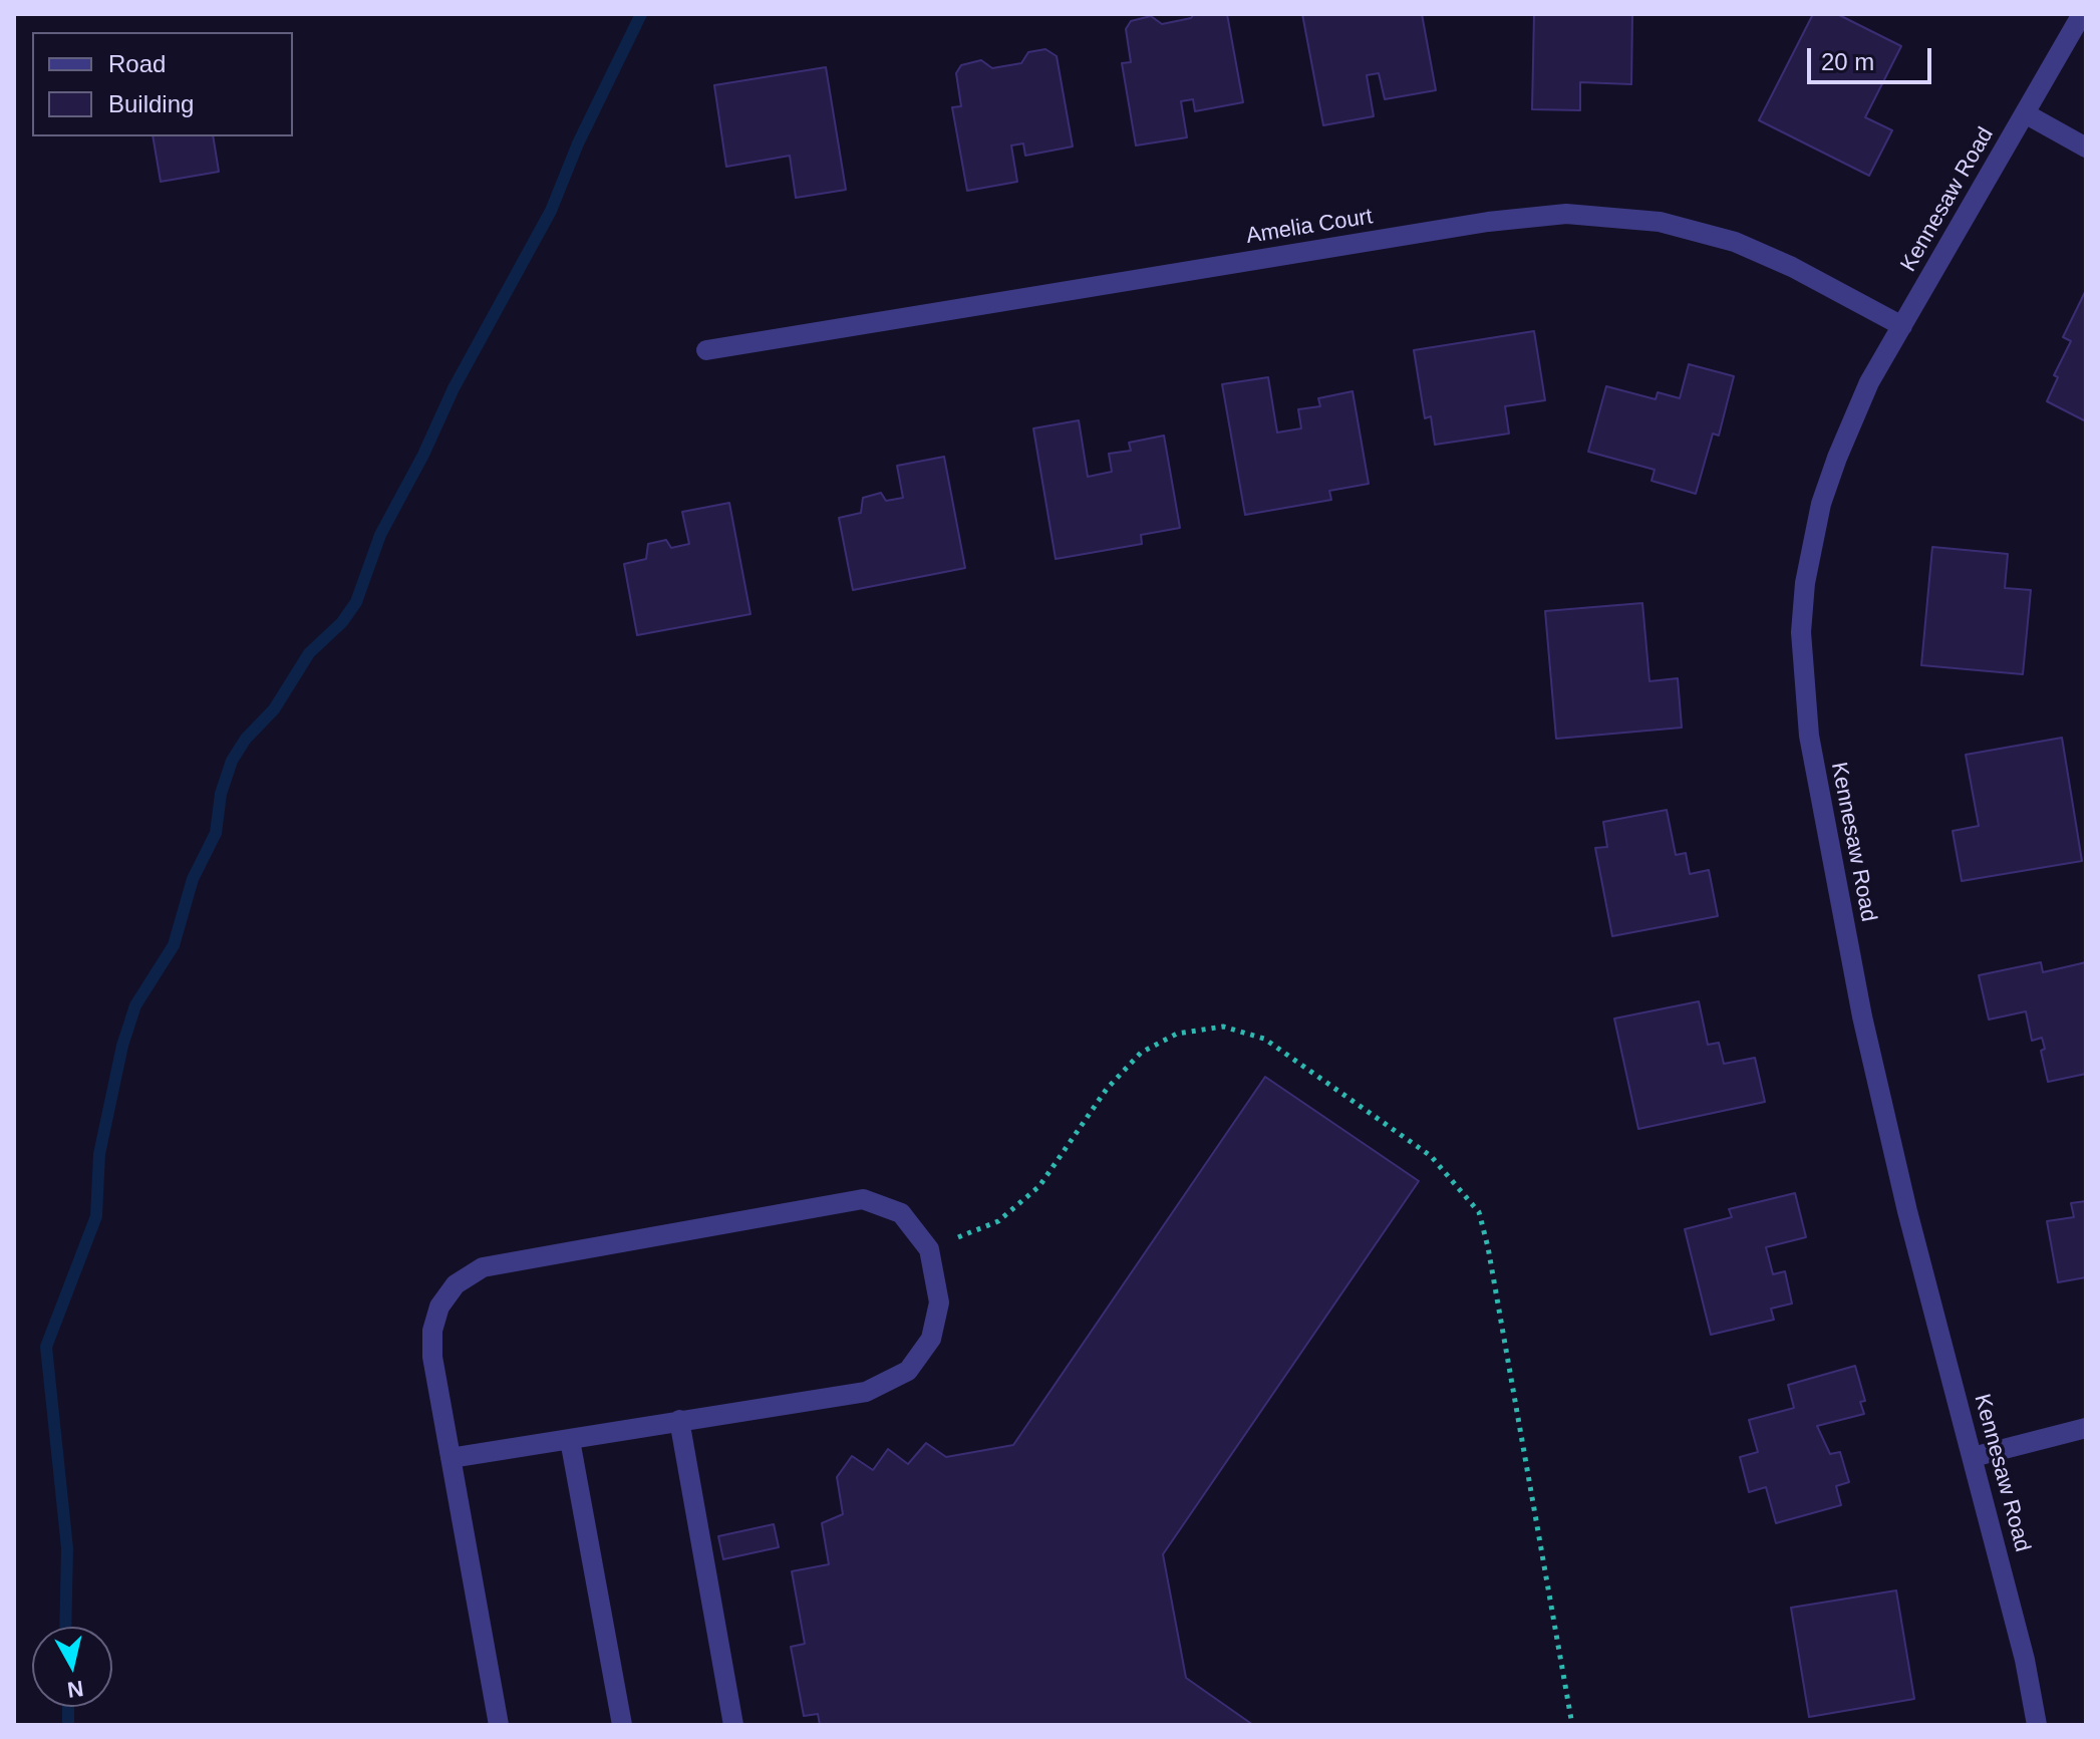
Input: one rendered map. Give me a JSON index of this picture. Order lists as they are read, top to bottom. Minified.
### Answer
{"streets":{"street":["Kennesaw Road","Amelia Court"]},"crossings":[["Kennesaw Road","Amelia Court"]],"legend":["Road","Building"],"scale_bar":"20 m","north":"bottom"}
